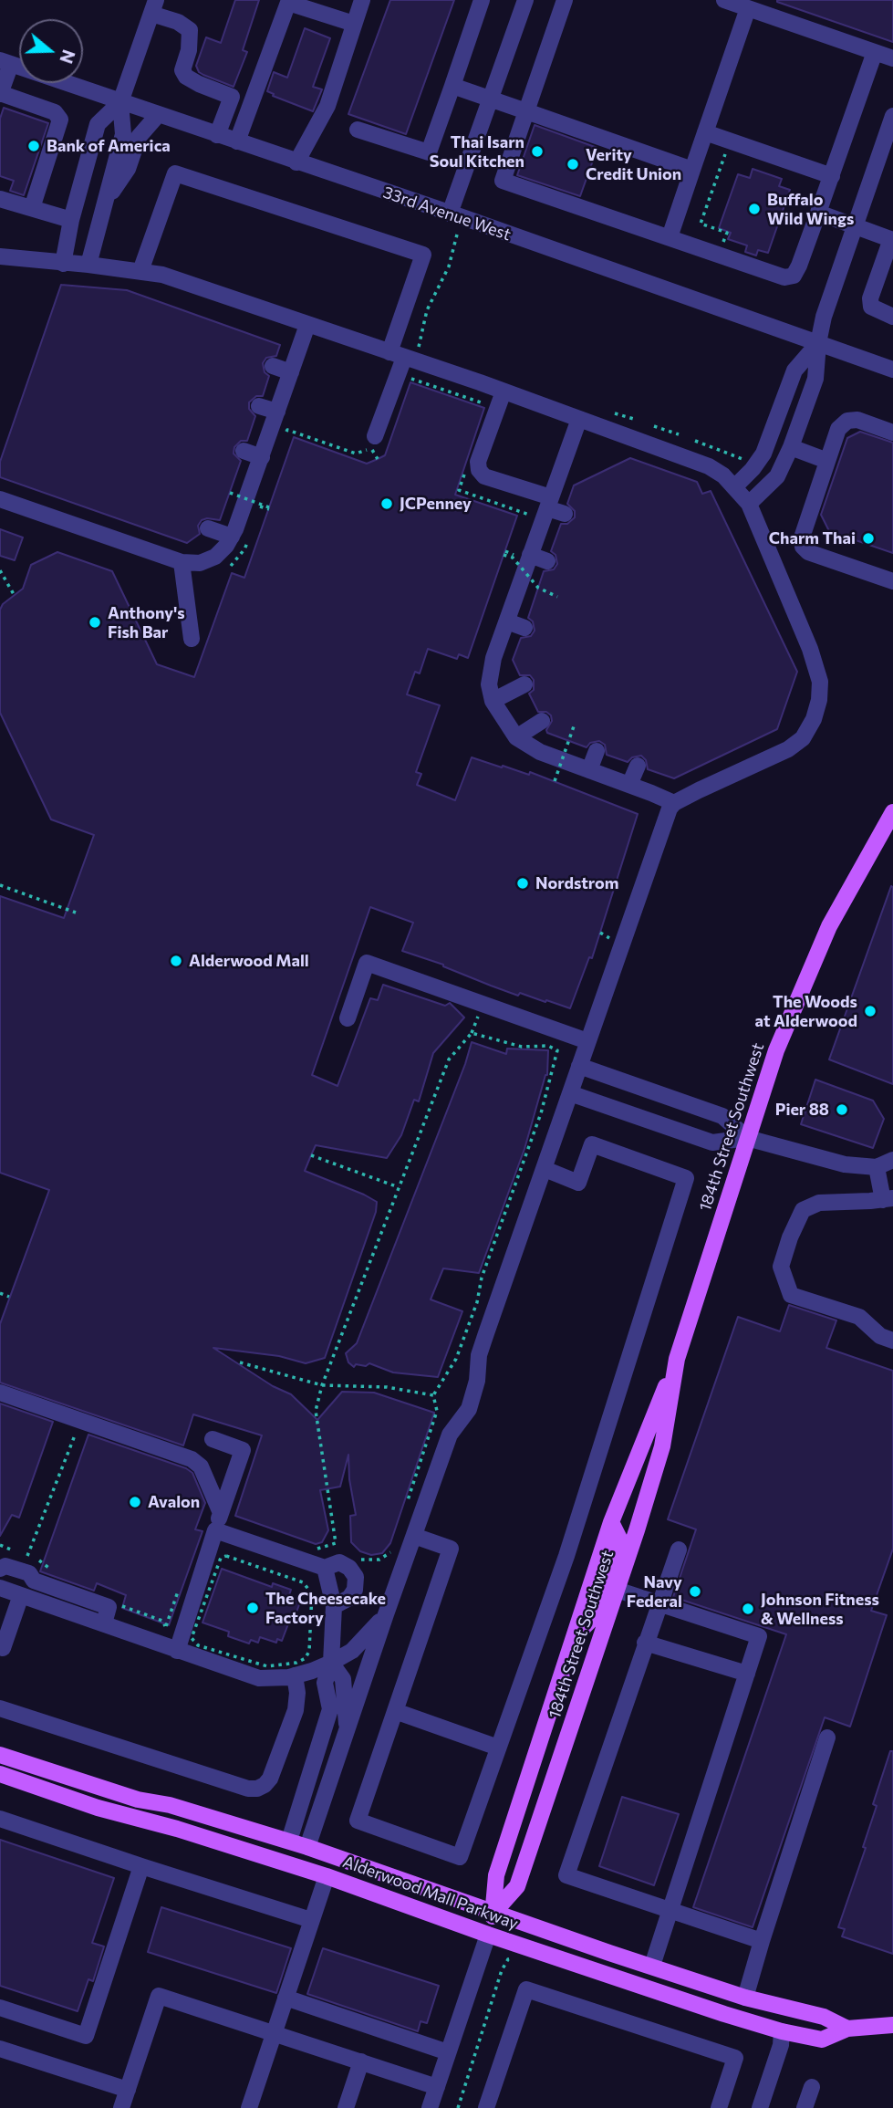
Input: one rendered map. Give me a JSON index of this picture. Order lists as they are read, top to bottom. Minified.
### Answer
{"streets":{"main road":["184th Street Southwest","Alderwood Mall Parkway"],"street":["33rd Avenue West"]},"crossings":[["184th Street Southwest","Alderwood Mall Parkway"]],"places":["Bank of America","Thai Isarn Soul Kitchen","Verity Credit Union","Buffalo Wild Wings","JCPenney","Charm Thai","Anthony's Fish Bar","Nordstrom","Alderwood Mall","The Woods at Alderwood","Pier 88","Avalon","Navy Federal","The Cheesecake Factory","Johnson Fitness & Wellness"],"north":"right"}
